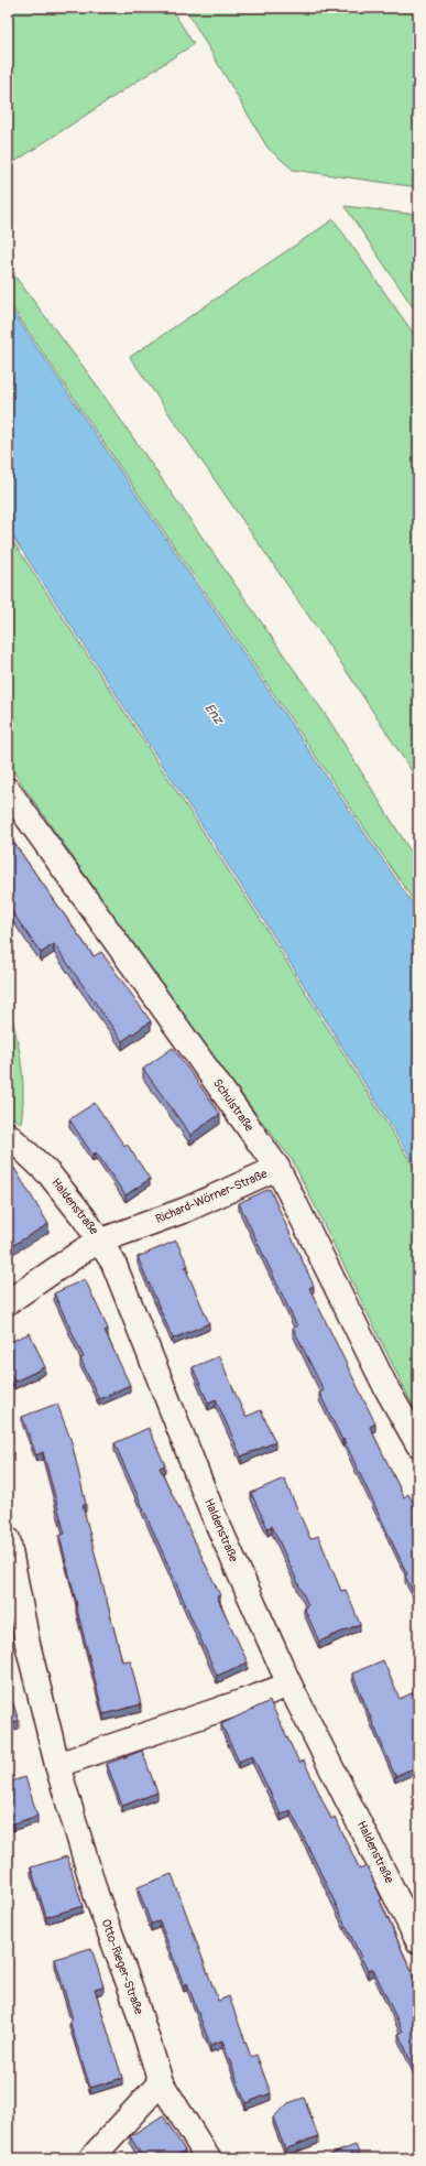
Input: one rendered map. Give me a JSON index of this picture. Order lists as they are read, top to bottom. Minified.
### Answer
{"streets":{"street":["Schulstraße","Richard-Wörner-Straße","Haldenstraße","Otto-Rieger-Straße"]},"crossings":[["Schulstraße","Richard-Wörner-Straße"],["Richard-Wörner-Straße","Haldenstraße"]],"water":["Enz"]}
